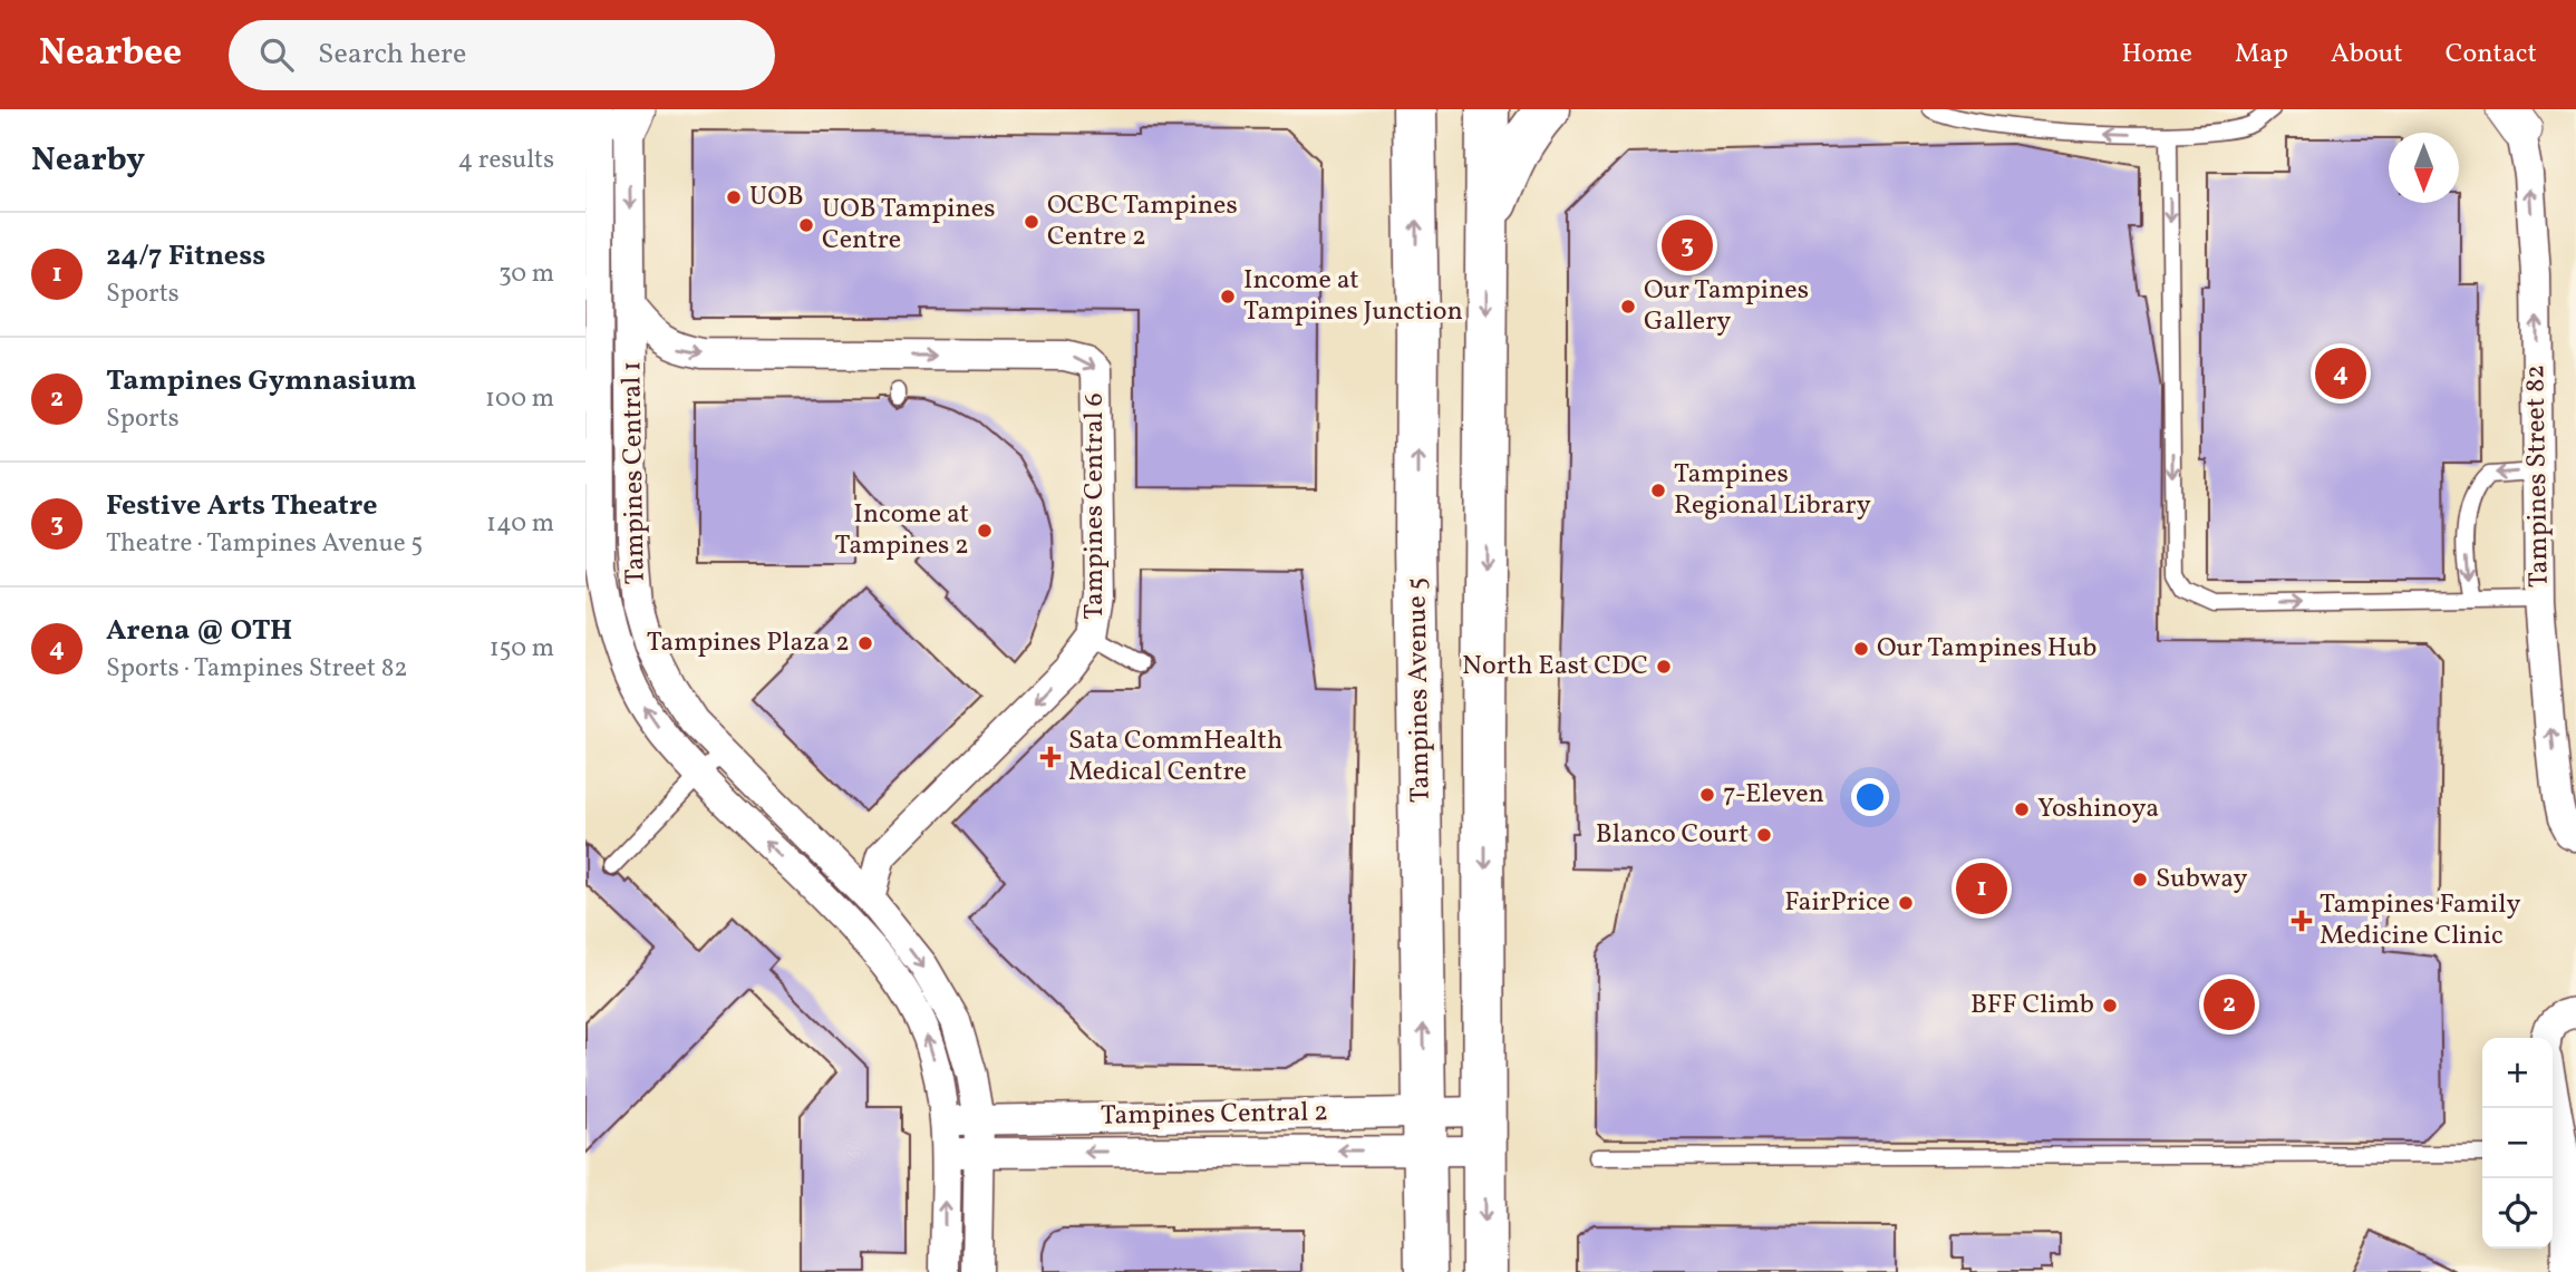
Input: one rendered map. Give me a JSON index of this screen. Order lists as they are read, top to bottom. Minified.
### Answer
{"streets":{"main road":["Tampines Avenue 5"],"street":["Tampines Central 1","Tampines Street 82","Tampines Central 6","Tampines Central 2"]},"crossings":[["Tampines Central 1","Tampines Central 6"],["Tampines Central 1","Tampines Central 2"],["Tampines Avenue 5","Tampines Central 2"]],"one_way":["Tampines Street 82"],"places":{"other":["UOB","OCBC Tampines Centre 2","UOB Tampines Centre","Income at Tampines Junction","Our Tampines Gallery","Tampines Regional Library","Income at Tampines 2","Tampines Plaza 2","Our Tampines Hub","North East CDC","7-Eleven","Yoshinoya","Blanco Court","Subway","FairPrice","BFF Climb"],"health":["Sata CommHealth Medical Centre","Tampines Family Medicine Clinic"]},"north":"bottom","page":{"header":"Nearbee","search":"Search here","nav":["Home","Map","About","Contact"],"heading":["Nearby","4 results"],"list":[{"mark":"1","name":"24/7 Fitness","note":"Sports","value":"30 m"},{"mark":"2","name":"Tampines Gymnasium","note":"Sports","value":"100 m"},{"mark":"3","name":"Festive Arts Theatre","note":"Theatre · Tampines Avenue 5","value":"140 m"},{"mark":"4","name":"Arena @ OTH","note":"Sports · Tampines Street 82","value":"150 m"}],"pins":["3","4","1","2"],"map_buttons":["+","−"]}}
